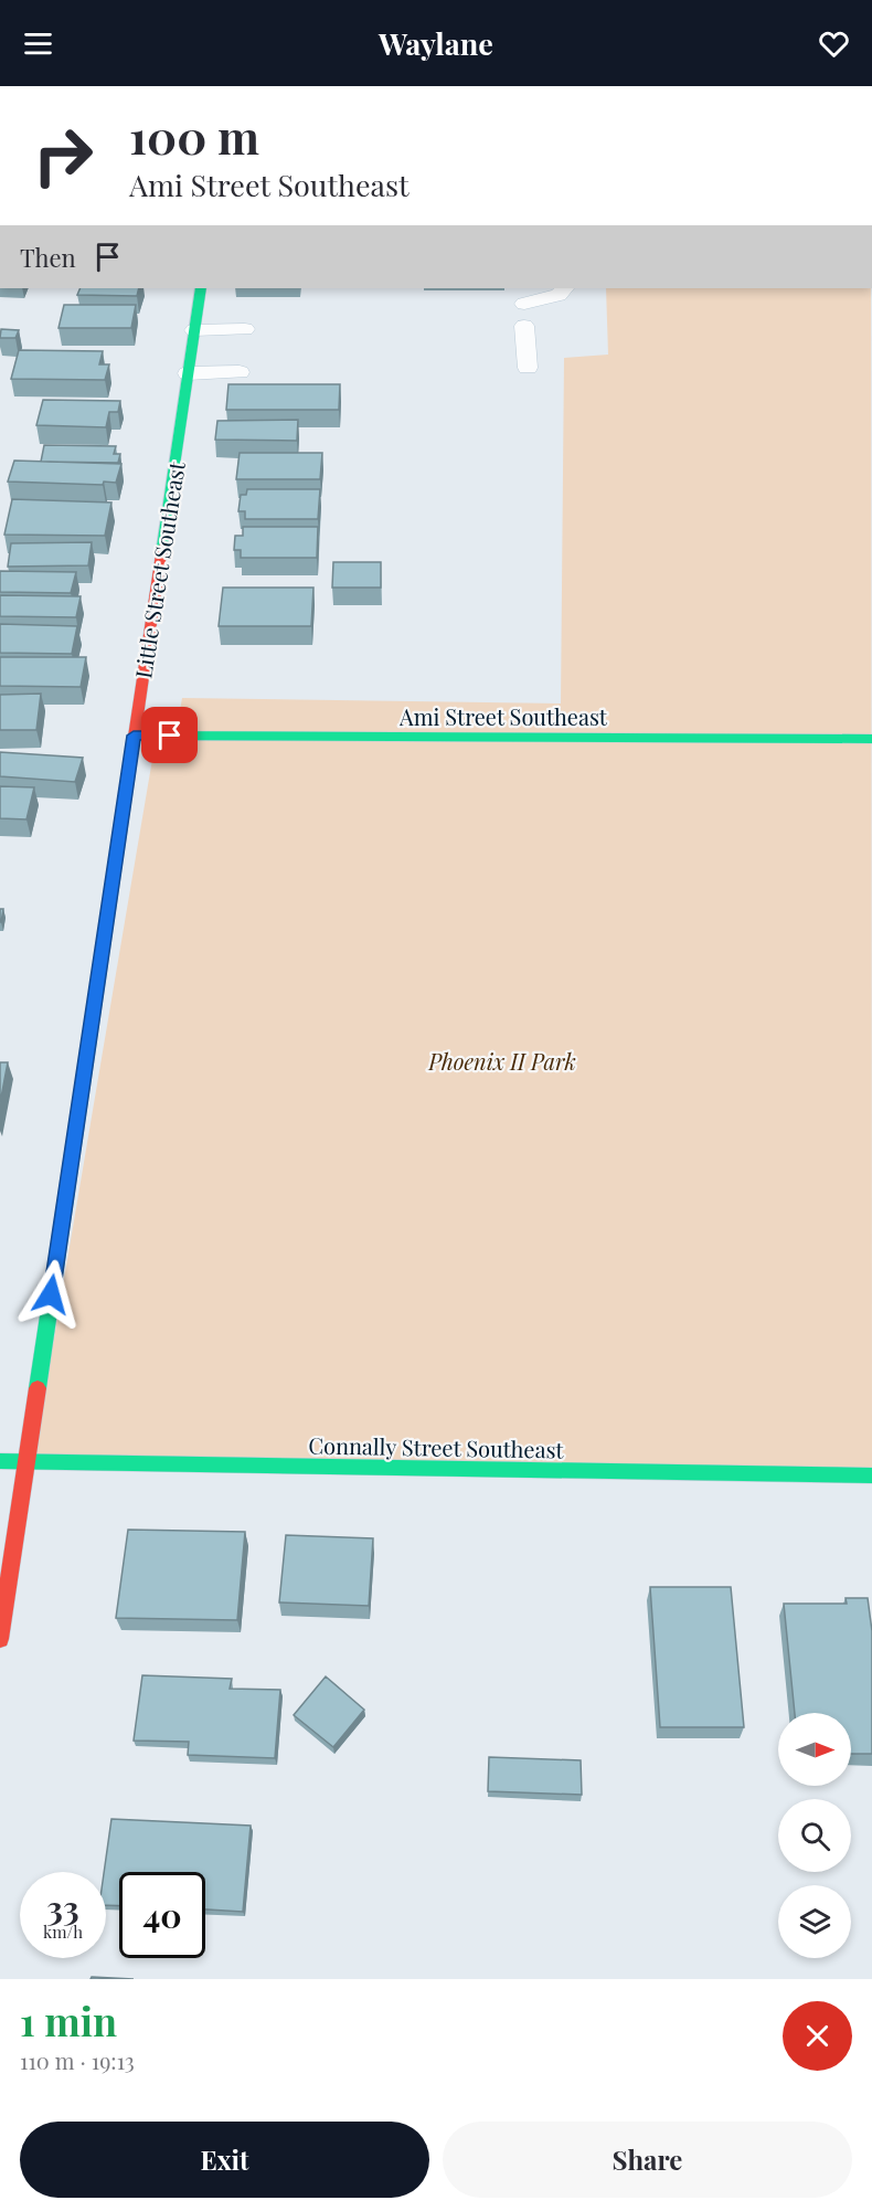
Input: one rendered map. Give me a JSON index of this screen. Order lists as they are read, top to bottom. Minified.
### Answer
{"streets":{"street":["Little Street Southeast","Ami Street Southeast","Connally Street Southeast"]},"crossings":[["Little Street Southeast","Ami Street Southeast"],["Little Street Southeast","Connally Street Southeast"]],"parks":["Phoenix II Park"],"north":"right","page":{"header":"Waylane","turn":["100 m","Ami Street Southeast"],"then":"Then","speed":"33 km/h","limit":"40","heading":["1 min","110 m · 19:13"],"buttons":["Exit","Share"]}}
